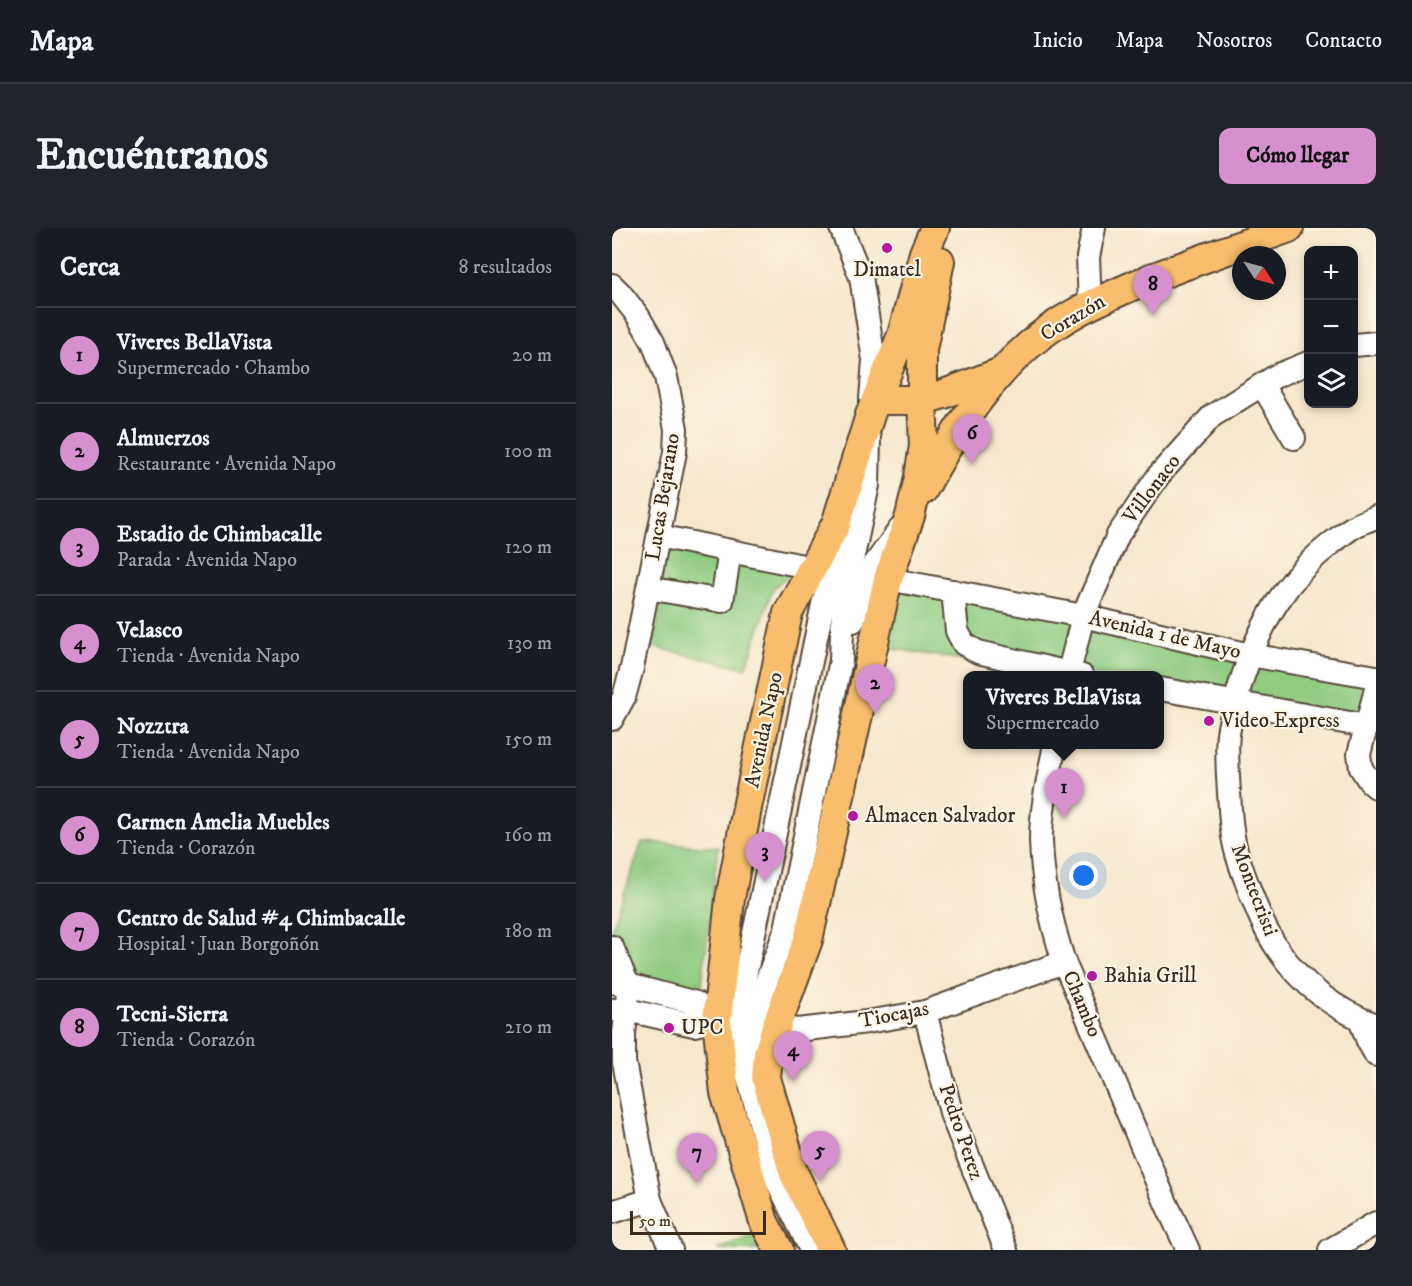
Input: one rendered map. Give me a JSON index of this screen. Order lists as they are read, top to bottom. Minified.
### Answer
{"streets":{"main road":["Corazón","Avenida Napo"],"street":["Villonaco","Lucas Bejarano","Avenida 1 de Mayo","Montecristi","Chambo","Tiocajas","Pedro Perez"]},"crossings":[["Corazón","Avenida Napo"],["Villonaco","Avenida 1 de Mayo"],["Avenida 1 de Mayo","Avenida Napo"],["Avenida 1 de Mayo","Montecristi"],["Avenida Napo","Tiocajas"],["Chambo","Tiocajas"],["Tiocajas","Pedro Perez"]],"places":["Dimatel","Video Express","Almacen Salvador","Bahia Grill","UPC"],"scale_bar":"50 m","north":"bottom right","page":{"header":"Mapa","nav":["Inicio","Mapa","Nosotros","Contacto"],"buttons":"Cómo llegar","title":"Encuéntranos","heading":["Cerca","8 resultados"],"map_buttons":["+","−"],"pins":["8","6","2","1","3","4","5","7"],"list":[{"mark":"1","name":"Viveres BellaVista","note":"Supermercado · Chambo","value":"20 m"},{"mark":"2","name":"Almuerzos","note":"Restaurante · Avenida Napo","value":"100 m"},{"mark":"3","name":"Estadio de Chimbacalle","note":"Parada · Avenida Napo","value":"120 m"},{"mark":"4","name":"Velasco","note":"Tienda · Avenida Napo","value":"130 m"},{"mark":"5","name":"Nozztra","note":"Tienda · Avenida Napo","value":"150 m"},{"mark":"6","name":"Carmen Amelia Muebles","note":"Tienda · Corazón","value":"160 m"},{"mark":"7","name":"Centro de Salud #4 Chimbacalle","note":"Hospital · Juan Borgoñón","value":"180 m"},{"mark":"8","name":"Tecni-Sierra","note":"Tienda · Corazón","value":"210 m"}],"popup":["Viveres BellaVista","Supermercado"],"scale":"50 m"}}
